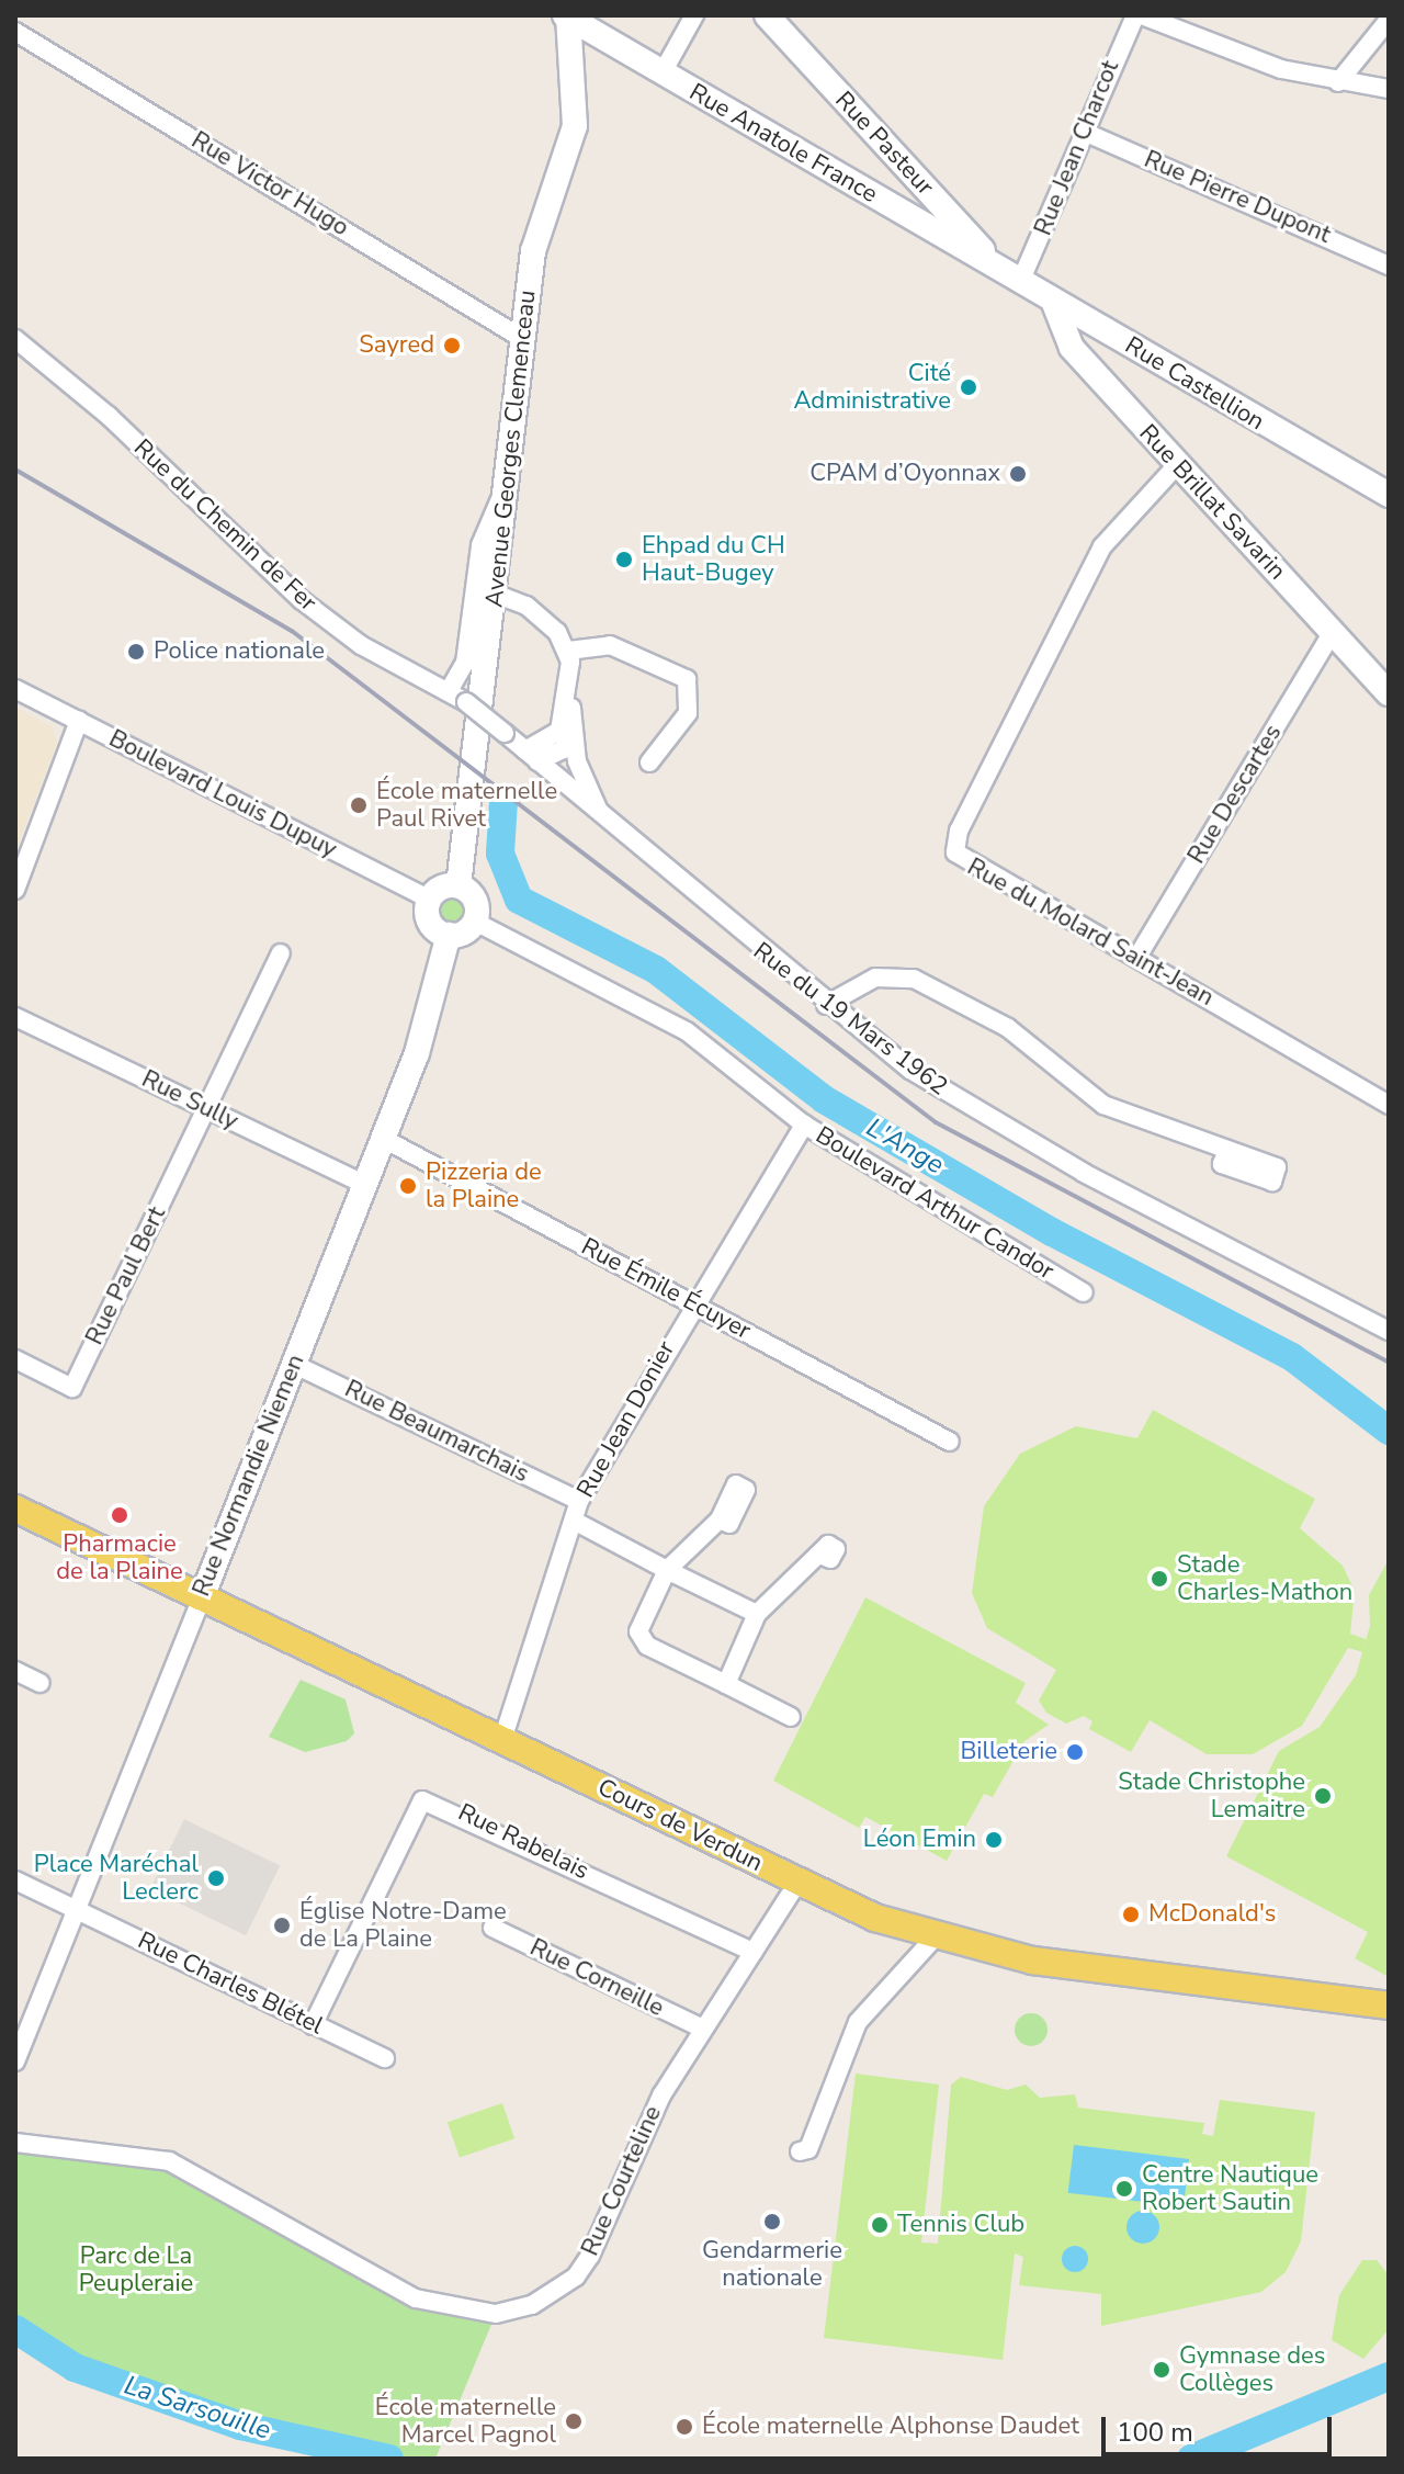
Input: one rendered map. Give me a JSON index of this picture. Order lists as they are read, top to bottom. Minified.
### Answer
{"streets":{"main road":["Rue Anatole France","Rue Pasteur","Rue Castellion","Avenue Georges Clemenceau","Rue Brillat Savarin","Rue Normandie Niemen","Cours de Verdun"],"street":["Rue Jean Charcot","Rue Victor Hugo","Rue Pierre Dupont","Rue du Chemin de Fer","Boulevard Louis Dupuy","Rue Descartes","Rue du Molard Saint-Jean","Rue du 19 Mars 1962","Rue Sully","Boulevard Arthur Candor","Rue Paul Bert","Rue Émile Écuyer","Rue Jean Donier","Rue Beaumarchais","Rue Rabelais","Rue Corneille","Rue Charles Blétel","Rue Courteline"]},"crossings":[["Rue Anatole France","Rue Pasteur"],["Rue Anatole France","Rue Jean Charcot"],["Rue Anatole France","Rue Castellion"],["Rue Anatole France","Avenue Georges Clemenceau"],["Rue Pasteur","Rue Jean Charcot"],["Rue Pasteur","Rue Castellion"],["Rue Jean Charcot","Rue Pierre Dupont"],["Rue Jean Charcot","Rue Castellion"],["Rue Victor Hugo","Avenue Georges Clemenceau"],["Rue Castellion","Rue Brillat Savarin"],["Avenue Georges Clemenceau","Boulevard Louis Dupuy"],["Avenue Georges Clemenceau","Boulevard Arthur Candor"],["Avenue Georges Clemenceau","Rue Normandie Niemen"],["Rue Brillat Savarin","Rue Descartes"],["Rue Brillat Savarin","Rue du Molard Saint-Jean"],["Rue du Chemin de Fer","Rue du 19 Mars 1962"],["Boulevard Louis Dupuy","Boulevard Arthur Candor"],["Boulevard Louis Dupuy","Rue Normandie Niemen"],["Rue Descartes","Rue du Molard Saint-Jean"],["Rue Sully","Rue Paul Bert"],["Rue Sully","Rue Normandie Niemen"],["Boulevard Arthur Candor","Rue Jean Donier"],["Boulevard Arthur Candor","Rue Normandie Niemen"],["Rue Émile Écuyer","Rue Jean Donier"],["Rue Émile Écuyer","Rue Normandie Niemen"],["Rue Jean Donier","Rue Beaumarchais"],["Rue Jean Donier","Cours de Verdun"],["Rue Beaumarchais","Rue Normandie Niemen"],["Rue Normandie Niemen","Cours de Verdun"],["Rue Normandie Niemen","Rue Charles Blétel"],["Cours de Verdun","Rue Courteline"],["Rue Rabelais","Rue Charles Blétel"],["Rue Rabelais","Rue Courteline"],["Rue Corneille","Rue Courteline"]],"water":["L'Ange","La Sarsouille"],"parks":["Parc de La Peupleraie"],"places":["Sayred","Cité Administrative","CPAM d’Oyonnax","Ehpad du CH Haut-Bugey","Police nationale","École maternelle Paul Rivet","Pizzeria de la Plaine","Pharmacie de la Plaine","Stade Charles-Mathon","Billeterie","Stade Christophe Lemaitre","Léon Emin","Place Maréchal Leclerc","McDonald's","Église Notre-Dame de La Plaine","Centre Nautique Robert Sautin","Gendarmerie nationale","Tennis Club","Gymnase des Collèges","École maternelle Marcel Pagnol","École maternelle Alphonse Daudet"],"scale_bar":"100 m"}
